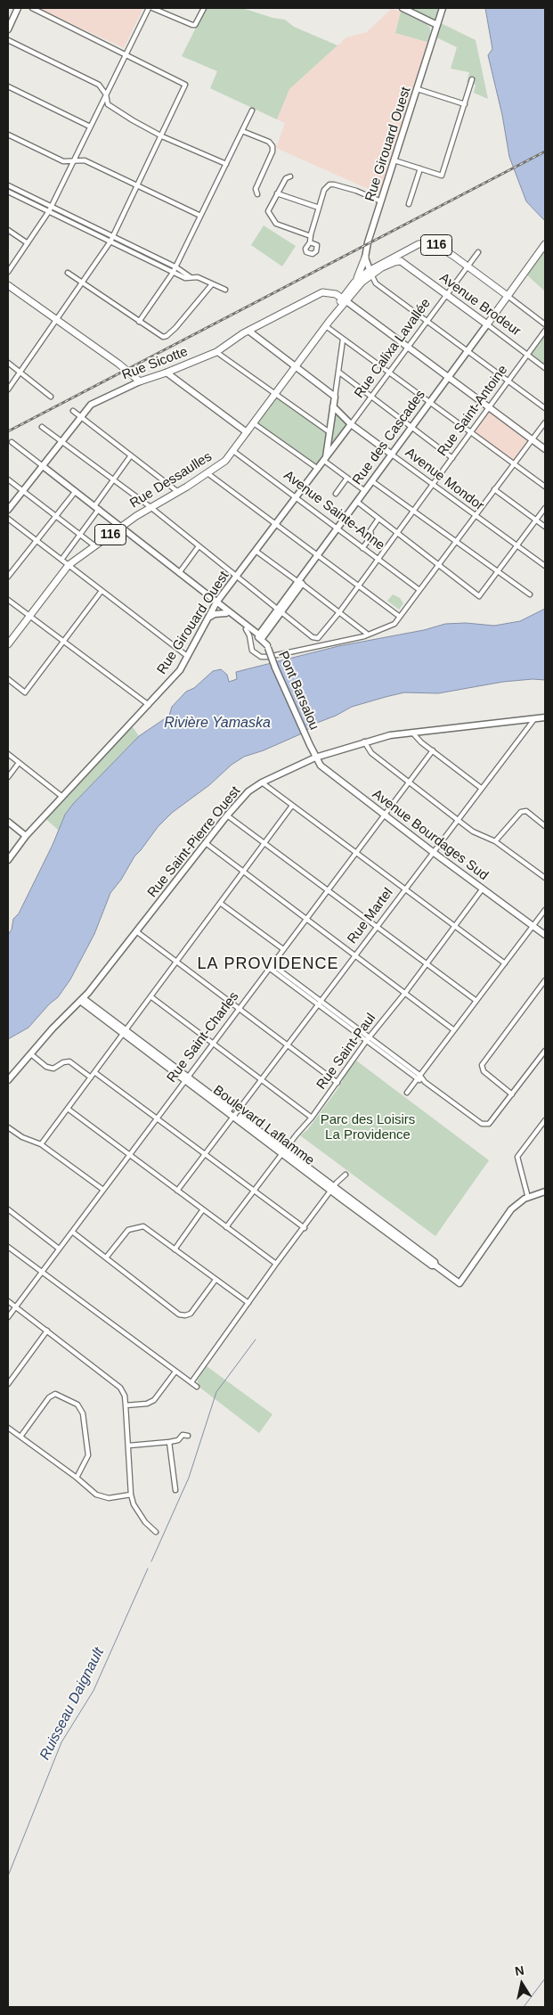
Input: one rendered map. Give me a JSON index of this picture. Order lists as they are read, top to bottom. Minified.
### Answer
{"streets":{"main road":["116","Avenue Brodeur","Rue Sicotte","Rue des Cascades","Rue Dessaulles"],"street":["Rue Girouard Ouest","Rue Calixa Lavallée","Rue Saint-Antoine","Avenue Mondor","Avenue Sainte-Anne","Pont Barsalou","Avenue Bourdages Sud","Rue Saint-Pierre Ouest","Rue Martel","Rue Saint-Charles","Rue Saint-Paul","Boulevard Laflamme"]},"crossings":[["Rue Girouard Ouest","Rue Calixa Lavallée"],["Rue Girouard Ouest","Avenue Sainte-Anne"],["116","Rue Calixa Lavallée"],["116","Rue des Cascades"],["116","Rue Dessaulles"],["Avenue Brodeur","Rue Calixa Lavallée"],["Avenue Brodeur","Rue Saint-Antoine"],["Avenue Brodeur","Rue des Cascades"],["Avenue Brodeur","Rue Dessaulles"],["Rue Calixa Lavallée","Avenue Mondor"],["Rue Sicotte","Rue Dessaulles"],["Rue Saint-Antoine","Rue des Cascades"],["Rue Saint-Antoine","Avenue Mondor"],["Rue Saint-Antoine","Avenue Sainte-Anne"],["Rue des Cascades","Avenue Mondor"],["Rue des Cascades","Avenue Sainte-Anne"],["Rue des Cascades","Pont Barsalou"],["Rue Dessaulles","Avenue Sainte-Anne"],["Pont Barsalou","Avenue Bourdages Sud"],["Avenue Bourdages Sud","Rue Saint-Pierre Ouest"],["Avenue Bourdages Sud","Rue Martel"],["Avenue Bourdages Sud","Rue Saint-Charles"],["Avenue Bourdages Sud","Rue Saint-Paul"],["Rue Saint-Pierre Ouest","Rue Martel"],["Rue Saint-Pierre Ouest","Boulevard Laflamme"],["Rue Martel","Boulevard Laflamme"],["Rue Saint-Charles","Boulevard Laflamme"],["Rue Saint-Paul","Boulevard Laflamme"]],"districts":["LA PROVIDENCE"],"water":["Rivière Yamaska","Ruisseau Daignault"],"parks":["Parc des Loisirs La Providence"],"north":"top"}
